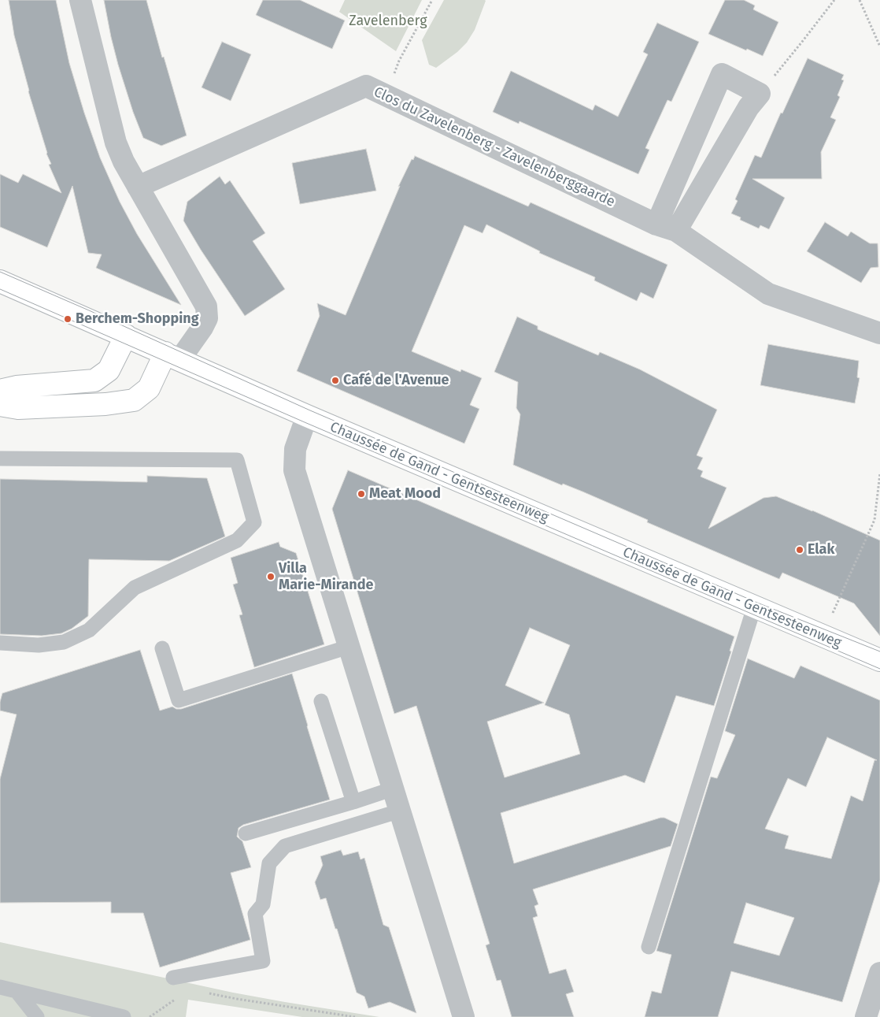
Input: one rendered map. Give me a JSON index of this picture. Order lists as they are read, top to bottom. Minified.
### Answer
{"streets":{"main road":["Chaussée de Gand - Gentsesteenweg"],"street":["Clos du Zavelenberg - Zavelenberggaarde"]},"parks":["Zavelenberg"],"places":["Berchem-Shopping","Café de l'Avenue","Meat Mood","Elak","Villa Marie-Mirande"]}
